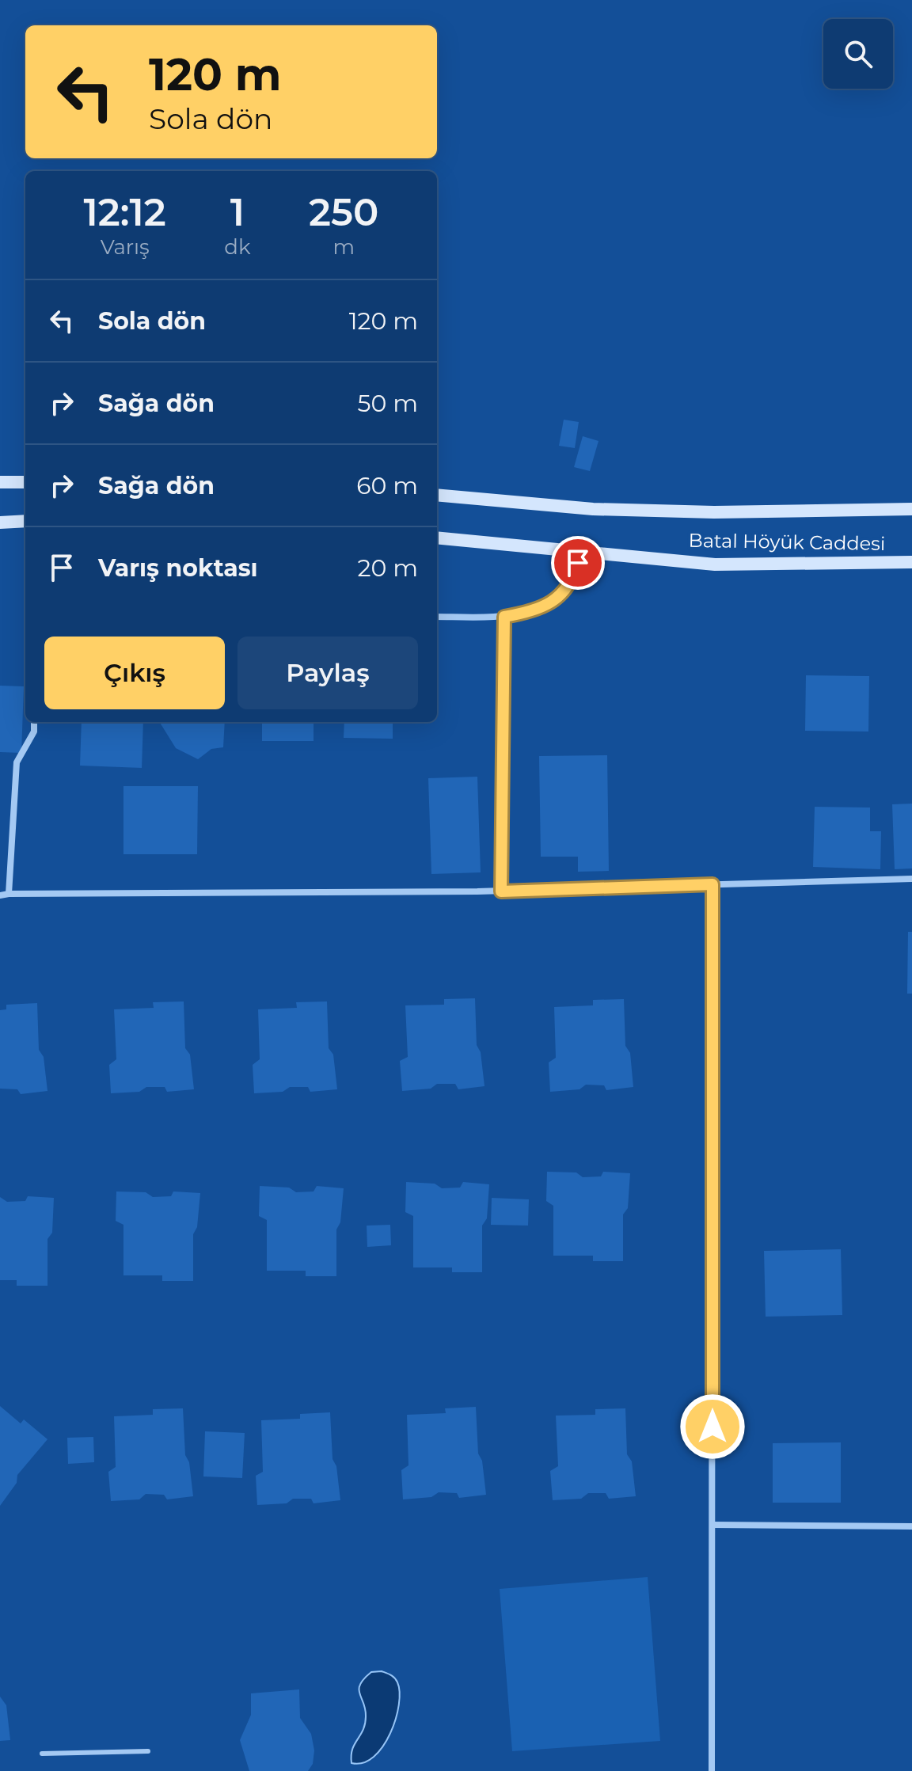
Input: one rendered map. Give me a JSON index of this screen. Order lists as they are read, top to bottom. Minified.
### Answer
{"streets":{"main road":["Batal Höyük Caddesi"]},"page":{"turn":["120 m","Sola dön"],"eta":["12:12","Varış","1","dk","250","m"],"list":[{"name":"Sola dön","value":"120 m"},{"name":"Sağa dön","value":"50 m"},{"name":"Sağa dön","value":"60 m"},{"name":"Varış noktası","value":"20 m"}],"buttons":["Çıkış","Paylaş"]}}
